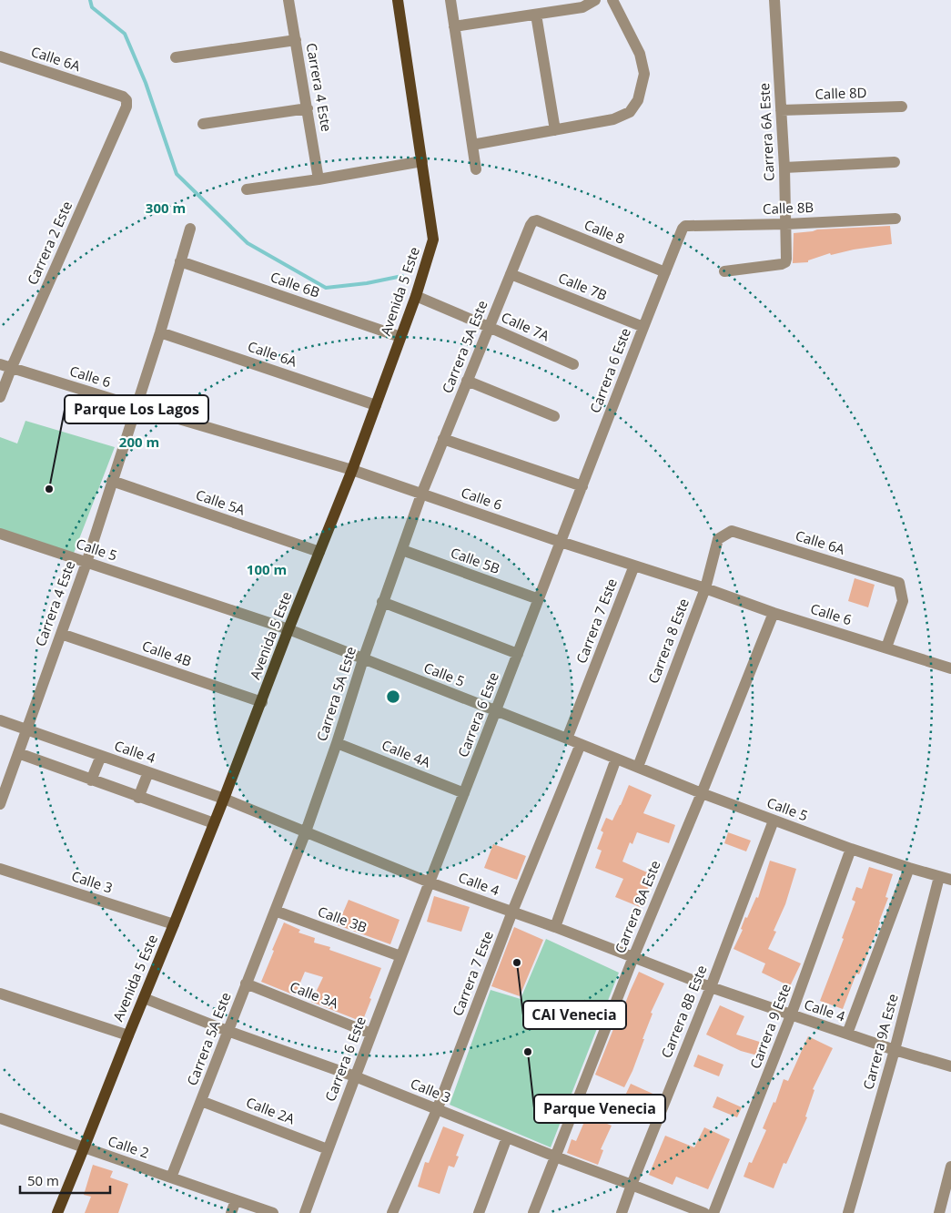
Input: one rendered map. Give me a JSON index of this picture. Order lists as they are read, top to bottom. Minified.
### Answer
{"streets":{"main road":["Avenida 5 Este"],"street":["Calle 6A","Carrera 4 Este","Calle 8D","Carrera 6A Este","Calle 8B","Calle 8","Carrera 2 Este","Calle 6B","Calle 7B","Calle 7A","Carrera 5A Este","Carrera 6 Este","Calle 6","Calle 5A","Calle 5","Calle 5B","Carrera 7 Este","Carrera 8 Este","Calle 4B","Calle 4","Calle 4A","Calle 3","Carrera 8A Este","Calle 3B","Calle 3A","Carrera 8B Este","Carrera 9 Este","Carrera 9A Este","Calle 2A","Calle 2"]},"crossings":[["Calle 6A","Carrera 4 Este"],["Calle 6A","Carrera 2 Este"],["Calle 6A","Avenida 5 Este"],["Calle 6A","Calle 6"],["Calle 6A","Carrera 8 Este"],["Carrera 4 Este","Calle 6B"],["Carrera 4 Este","Calle 6"],["Carrera 4 Este","Calle 5A"],["Carrera 4 Este","Calle 5"],["Carrera 4 Este","Calle 4B"],["Carrera 4 Este","Calle 4"],["Calle 8D","Carrera 6A Este"],["Carrera 6A Este","Calle 8B"],["Calle 8B","Carrera 6 Este"],["Calle 8","Carrera 5A Este"],["Calle 8","Carrera 6 Este"],["Carrera 2 Este","Calle 6"],["Calle 6B","Avenida 5 Este"],["Calle 7B","Carrera 5A Este"],["Calle 7B","Carrera 6 Este"],["Avenida 5 Este","Calle 7A"],["Avenida 5 Este","Calle 6"],["Avenida 5 Este","Calle 5A"],["Avenida 5 Este","Calle 5"],["Avenida 5 Este","Calle 4B"],["Avenida 5 Este","Calle 4"],["Avenida 5 Este","Calle 3"],["Avenida 5 Este","Calle 2"],["Calle 7A","Carrera 5A Este"],["Carrera 5A Este","Calle 6"],["Carrera 5A Este","Calle 5"],["Carrera 5A Este","Calle 5B"],["Carrera 5A Este","Calle 4"],["Carrera 5A Este","Calle 4A"],["Carrera 5A Este","Calle 3"],["Carrera 5A Este","Calle 3B"],["Carrera 5A Este","Calle 3A"],["Carrera 5A Este","Calle 2A"],["Carrera 5A Este","Calle 2"],["Carrera 6 Este","Calle 6"],["Carrera 6 Este","Calle 5"],["Carrera 6 Este","Calle 5B"],["Carrera 6 Este","Calle 4"],["Carrera 6 Este","Calle 4A"],["Carrera 6 Este","Calle 3"],["Carrera 6 Este","Calle 3B"],["Carrera 6 Este","Calle 3A"],["Carrera 6 Este","Calle 2A"],["Calle 6","Carrera 7 Este"],["Calle 6","Carrera 8 Este"],["Calle 6","Carrera 8A Este"],["Calle 5","Carrera 7 Este"],["Calle 5","Carrera 8 Este"],["Calle 5","Carrera 8A Este"],["Calle 5","Carrera 8B Este"],["Calle 5","Carrera 9 Este"],["Calle 5","Carrera 9A Este"],["Carrera 7 Este","Calle 4"],["Carrera 7 Este","Calle 3"],["Calle 4","Carrera 8A Este"],["Calle 4","Carrera 8B Este"],["Calle 4","Carrera 9 Este"],["Calle 4","Carrera 9A Este"],["Calle 3","Carrera 8A Este"],["Calle 3","Carrera 8B Este"]],"places":["Parque Los Lagos","CAI Venecia","Parque Venecia"],"scale_bar":"50 m","rings":["300 m","200 m","100 m"]}
